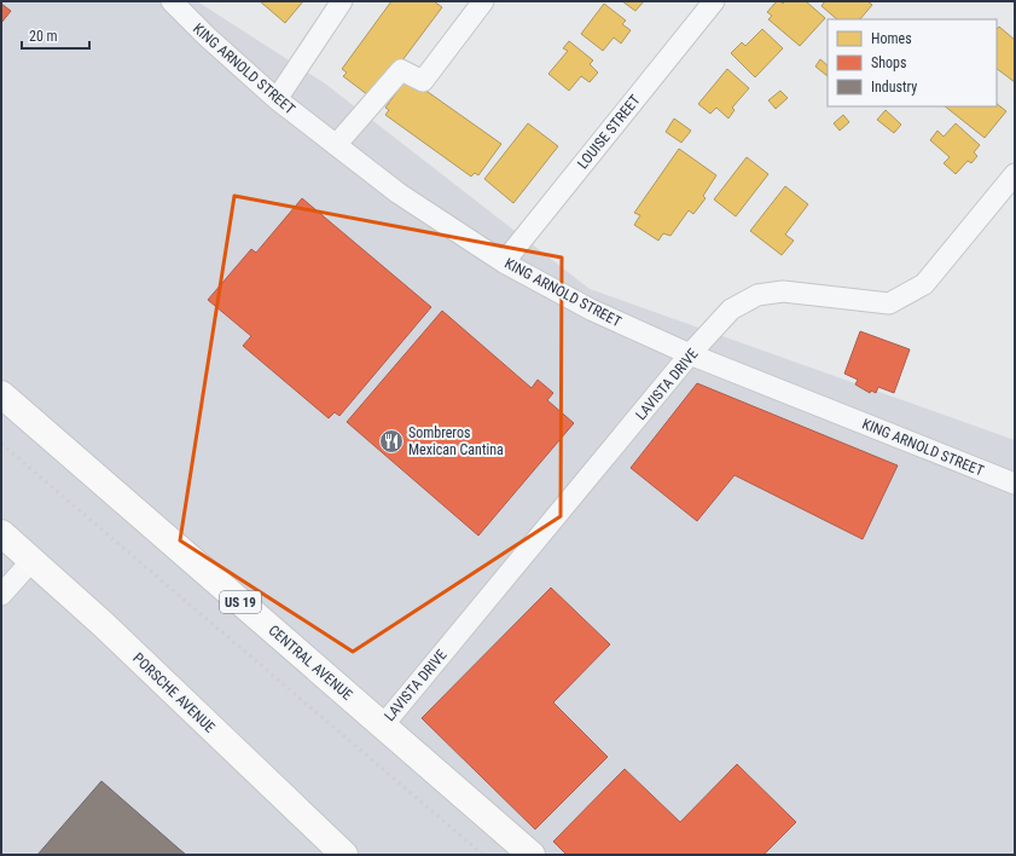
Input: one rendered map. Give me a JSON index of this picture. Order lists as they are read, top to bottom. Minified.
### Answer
{"streets":{"main road":["US 19","CENTRAL AVENUE","PORSCHE AVENUE"],"street":["KING ARNOLD STREET","LOUISE STREET","LAVISTA DRIVE"]},"crossings":[["KING ARNOLD STREET","LOUISE STREET"],["KING ARNOLD STREET","LAVISTA DRIVE"],["LAVISTA DRIVE","CENTRAL AVENUE"]],"places":{"restaurant":["Sombreros Mexican Cantina"]},"legend":["Homes","Shops","Industry"],"scale_bar":"20 m"}
